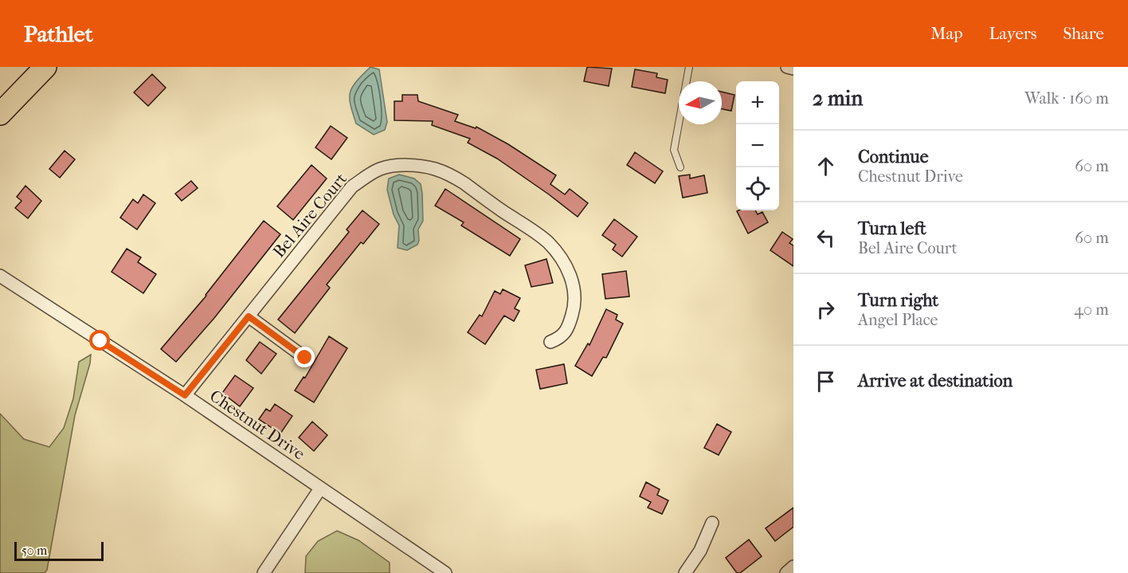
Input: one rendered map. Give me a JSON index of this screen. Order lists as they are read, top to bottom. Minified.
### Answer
{"streets":{"street":["Bel Aire Court","Chestnut Drive"]},"crossings":[["Bel Aire Court","Chestnut Drive"]],"scale_bar":"50 m","north":"left","page":{"header":"Pathlet","nav":["Map","Layers","Share"],"heading":["2 min","Walk · 160 m"],"map_buttons":["+","−"],"list":[["Continue","Chestnut Drive","60 m"],["Turn left","Bel Aire Court","60 m"],["Turn right","Angel Place","40 m"],"Arrive at destination"],"scale":"50 m"}}
